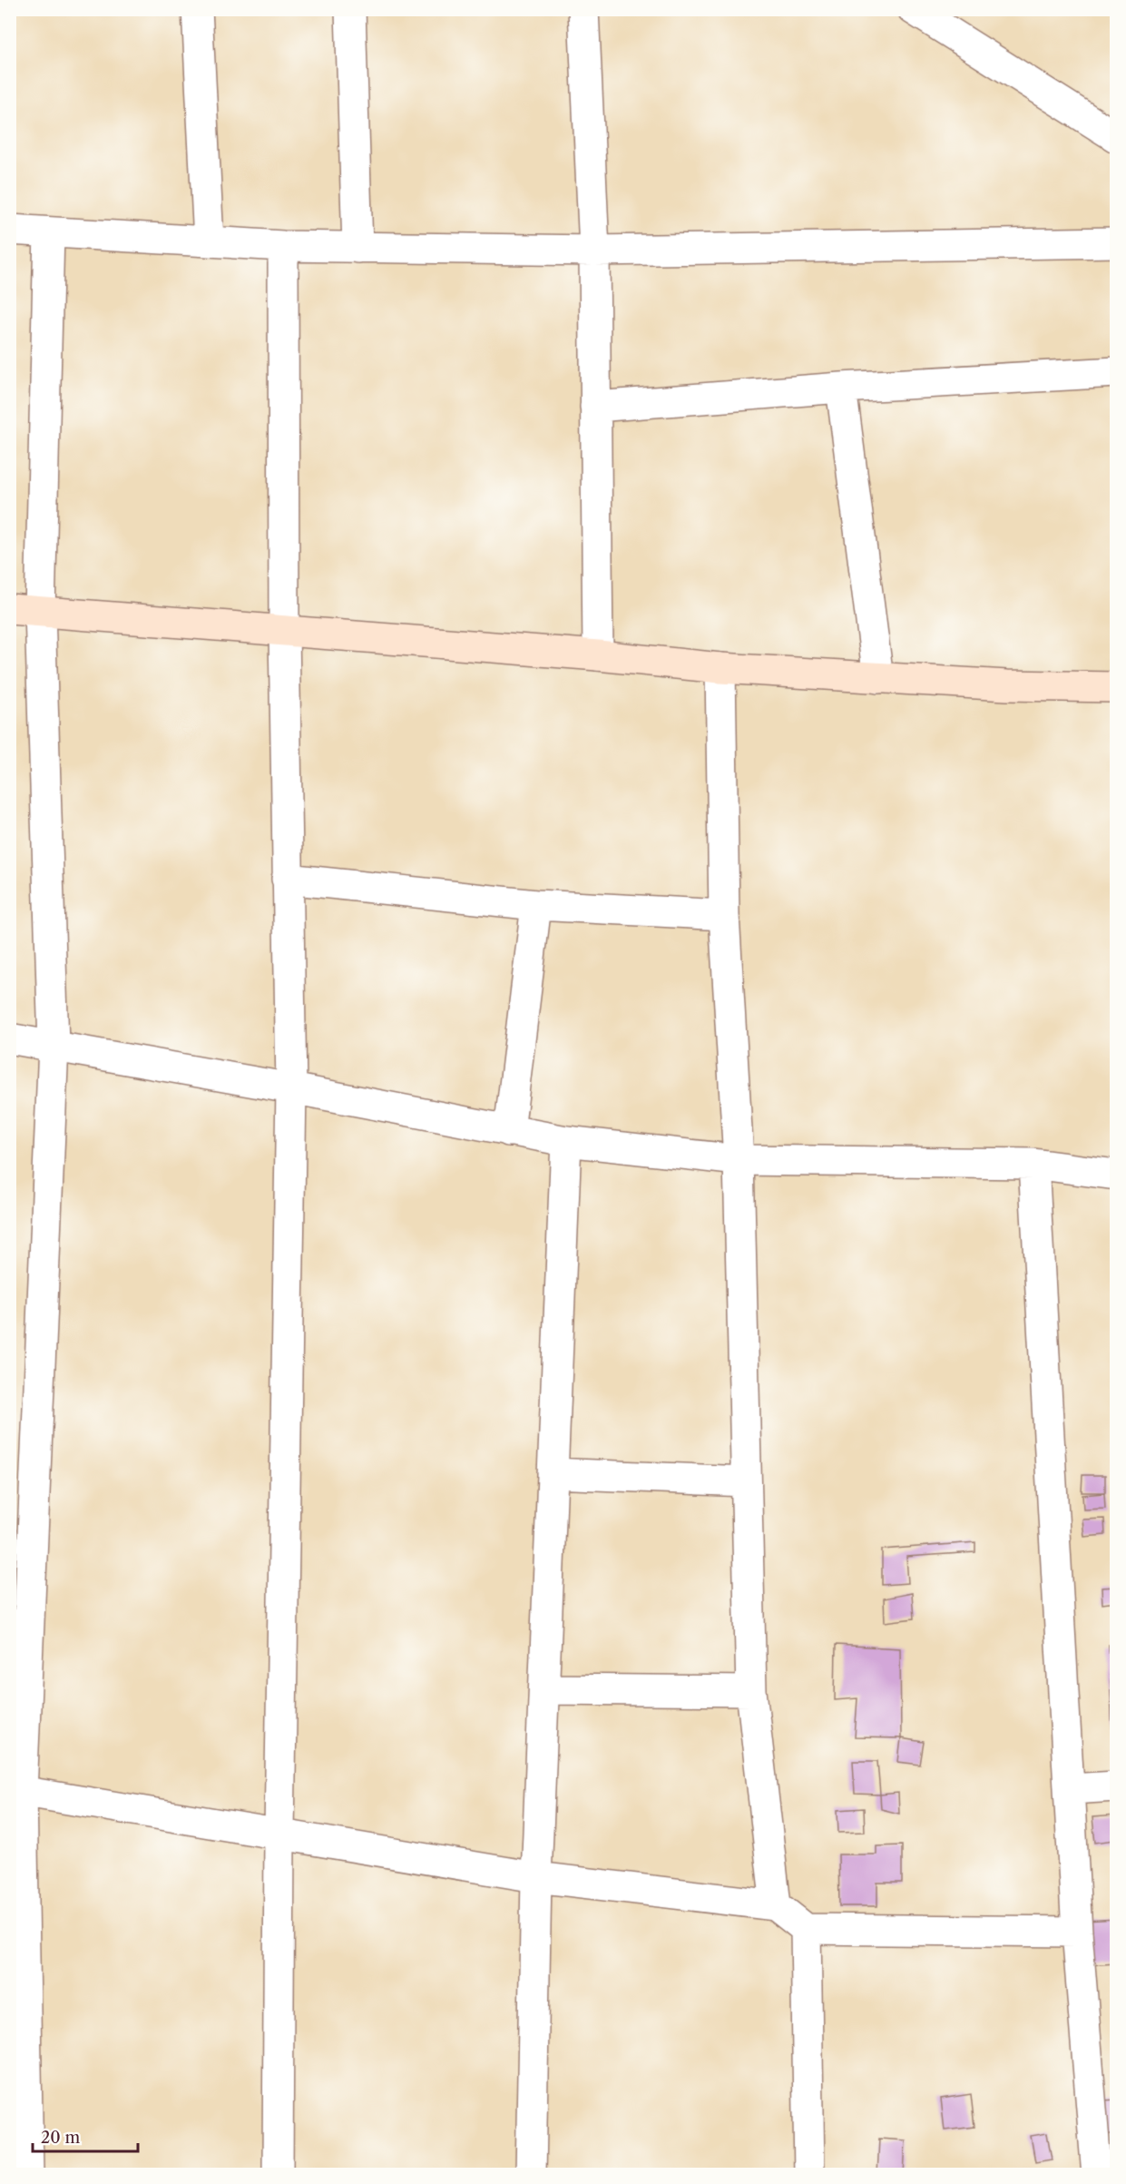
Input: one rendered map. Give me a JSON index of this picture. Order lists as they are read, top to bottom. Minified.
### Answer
{"scale_bar":"20 m"}
